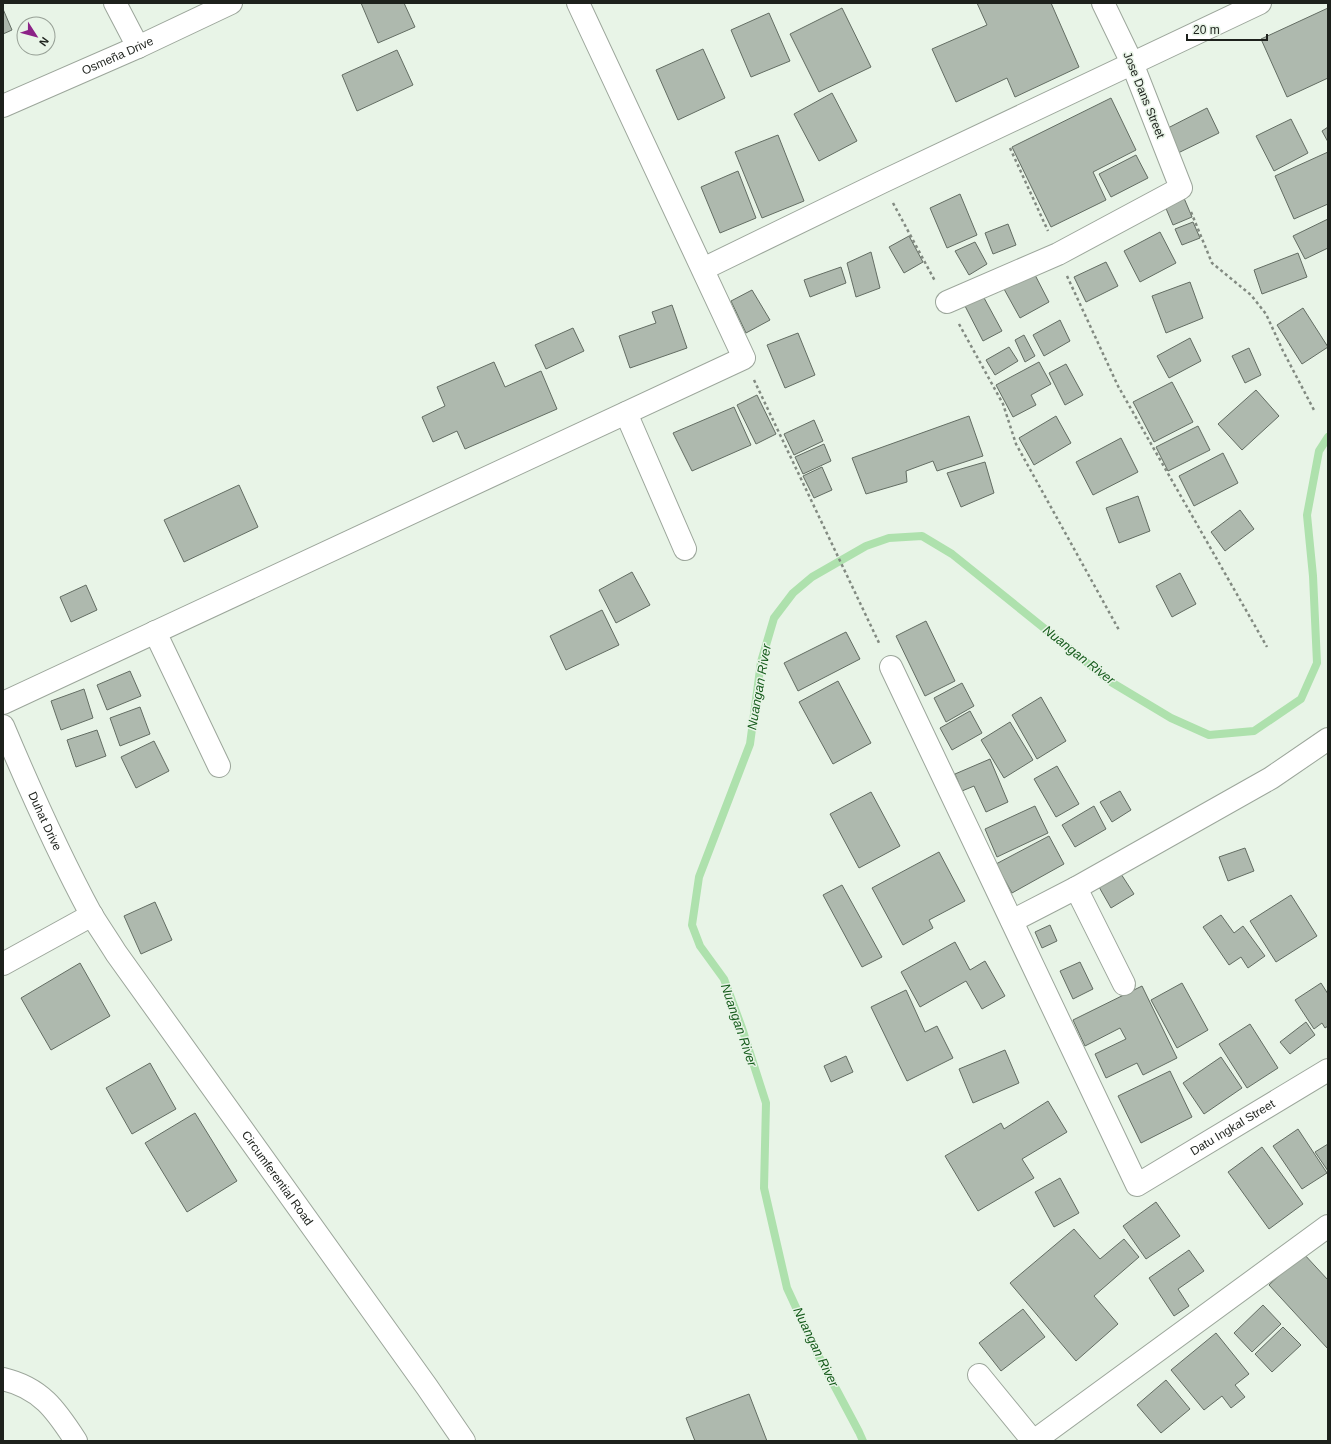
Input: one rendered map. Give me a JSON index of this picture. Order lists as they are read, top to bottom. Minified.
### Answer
{"streets":{"street":["Osmeña Drive","Jose Dans Street","Duhat Drive","Datu Ingkal Street","Circumferential Road"]},"crossings":[["Duhat Drive","Circumferential Road"]],"water":["Nuangan River"],"scale_bar":"20 m","north":"bottom right"}
